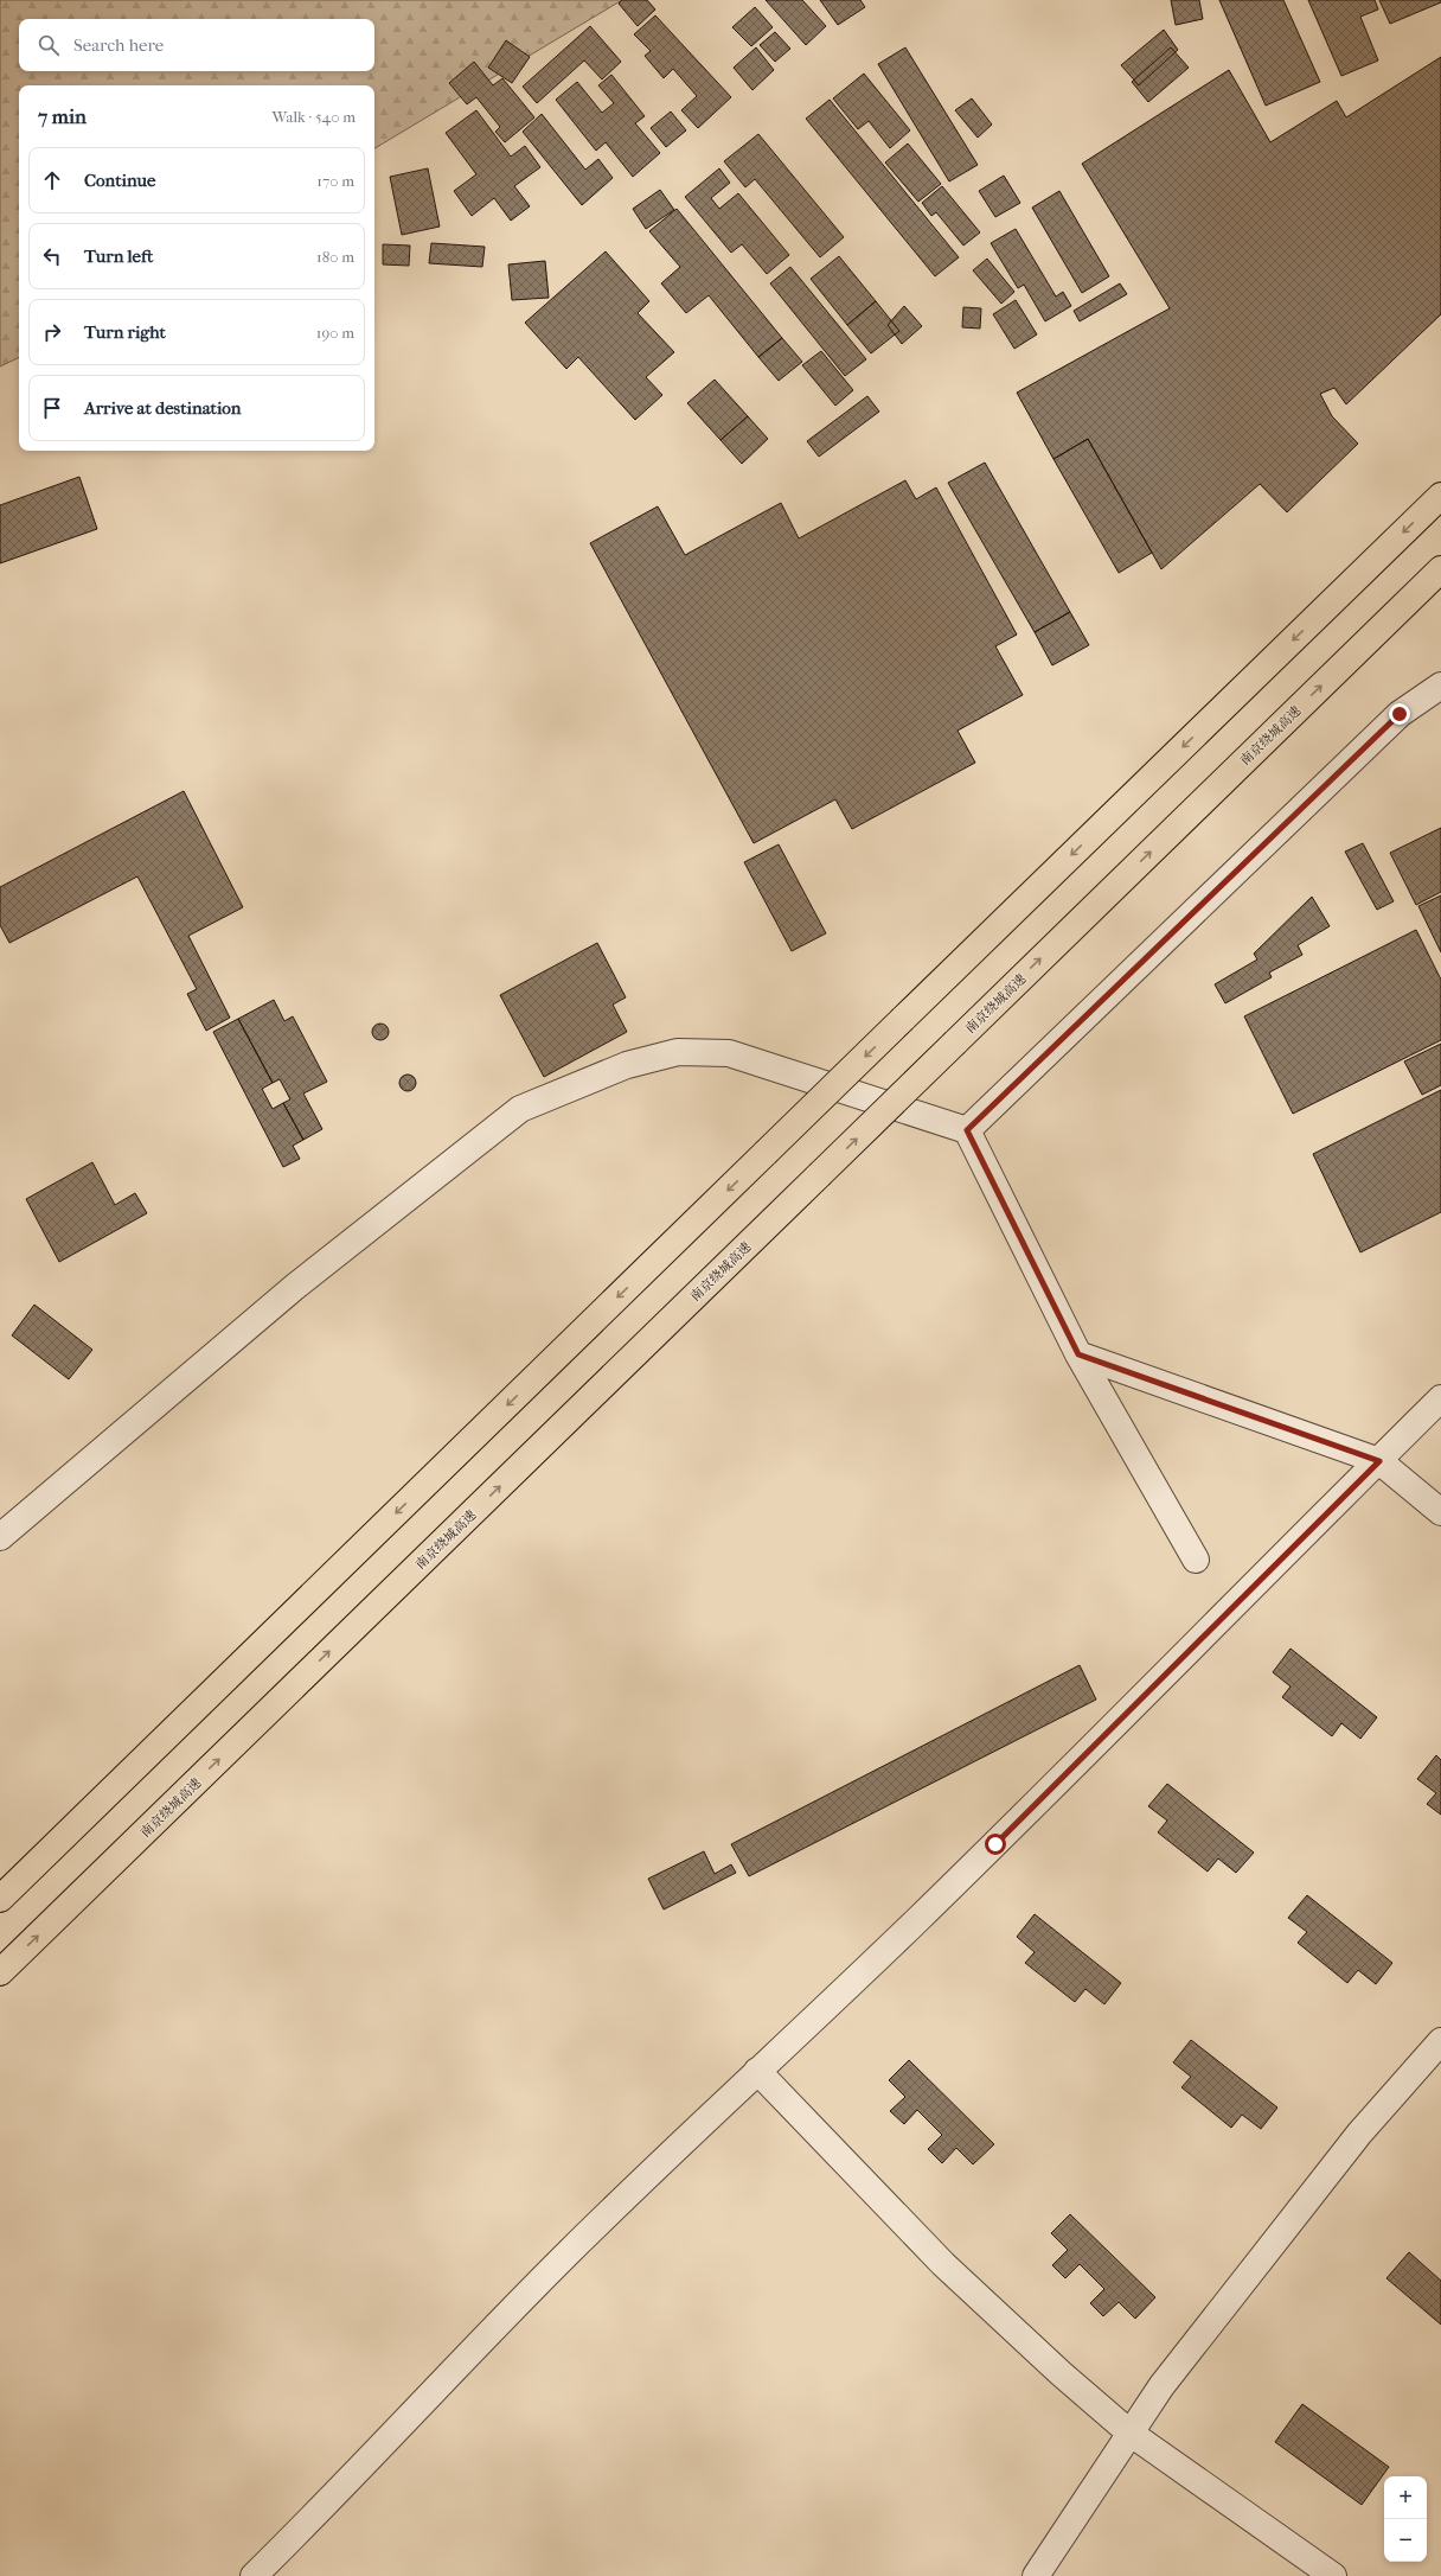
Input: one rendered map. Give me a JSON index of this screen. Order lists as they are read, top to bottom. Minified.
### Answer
{"streets":{"highway":["南京绕城高速"]},"page":{"search":"Search here","heading":["7 min","Walk · 540 m"],"list":[["Continue","170 m"],["Turn left","180 m"],["Turn right","190 m"],"Arrive at destination"],"map_buttons":["+","−"]}}
